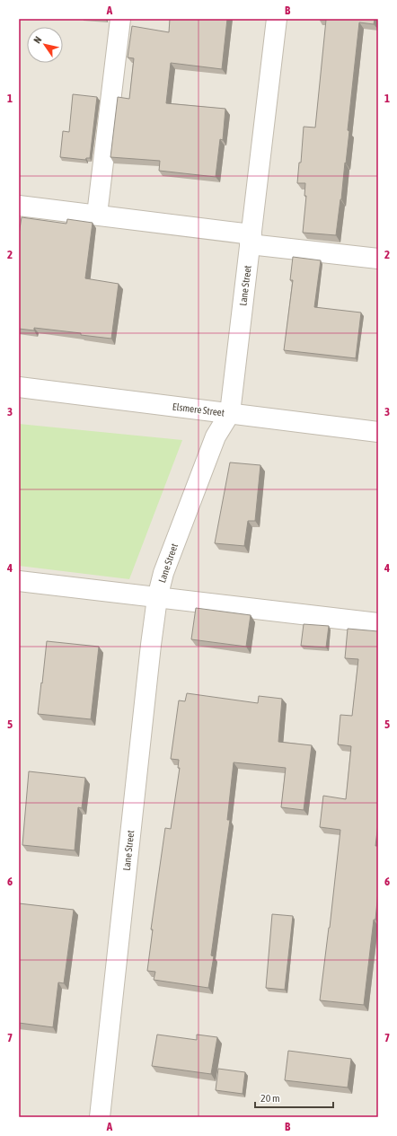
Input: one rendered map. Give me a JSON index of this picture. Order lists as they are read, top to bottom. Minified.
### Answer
{"streets":{"street":["Lane Street","Elsmere Street"]},"crossings":[["Lane Street","Elsmere Street"]],"scale_bar":"20 m","north":"top left","grid":{"columns":["A","B"],"rows":["1","2","3","4","5","6","7"]}}
